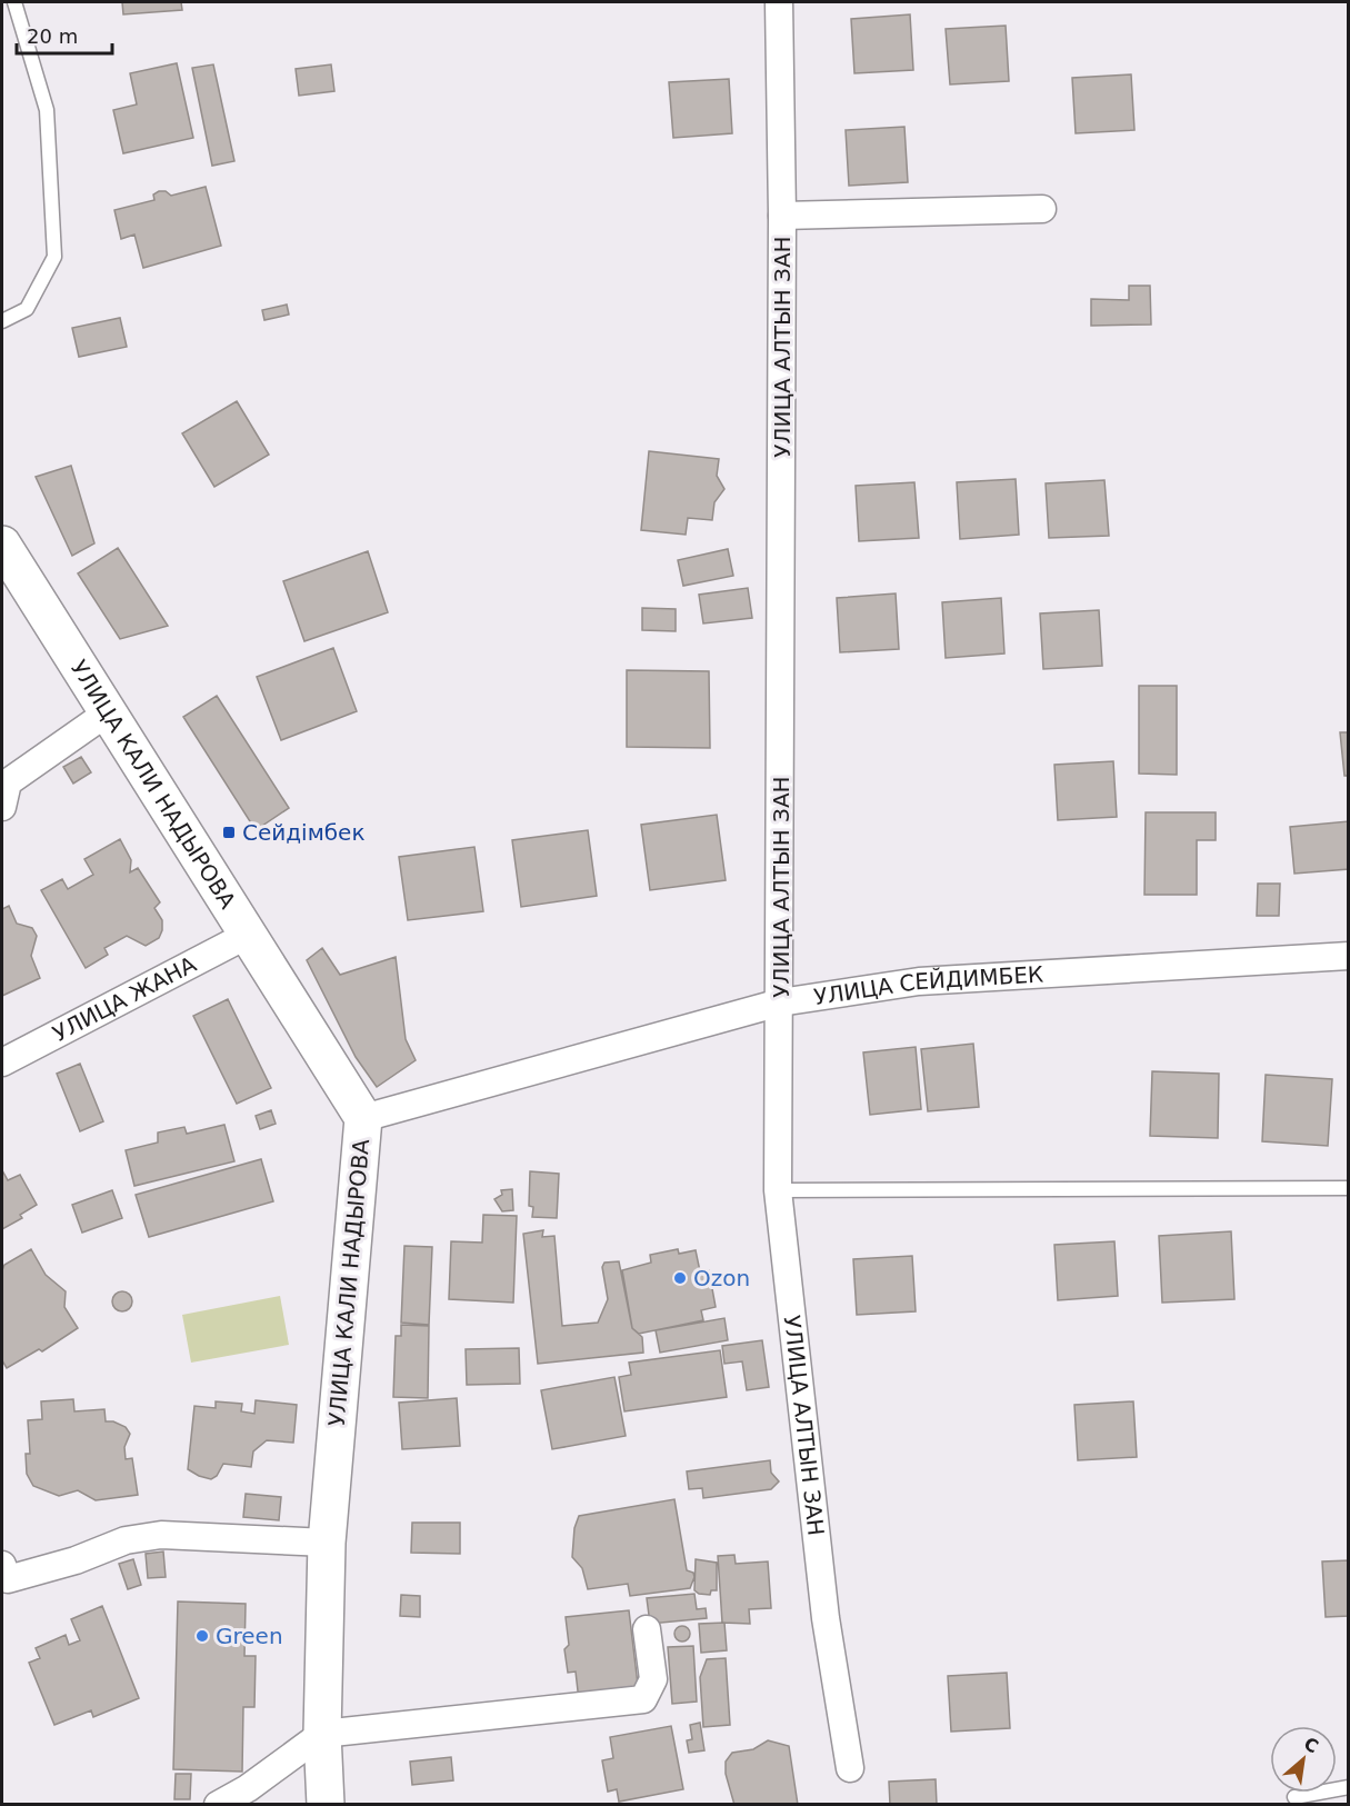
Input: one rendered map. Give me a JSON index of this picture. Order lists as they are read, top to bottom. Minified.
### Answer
{"streets":{"street":["УЛИЦА АЛТЫН ЗАН","УЛИЦА КАЛИ НАДЫРОВА","УЛИЦА СЕЙДИМБЕК","УЛИЦА ЖАНА"]},"crossings":[["УЛИЦА АЛТЫН ЗАН","УЛИЦА СЕЙДИМБЕК"],["УЛИЦА КАЛИ НАДЫРОВА","УЛИЦА СЕЙДИМБЕК"],["УЛИЦА КАЛИ НАДЫРОВА","УЛИЦА ЖАНА"]],"places":{"transit":["Сейдімбек"],"other":["Ozon","Green"]},"scale_bar":"20 m","north":"top right"}
